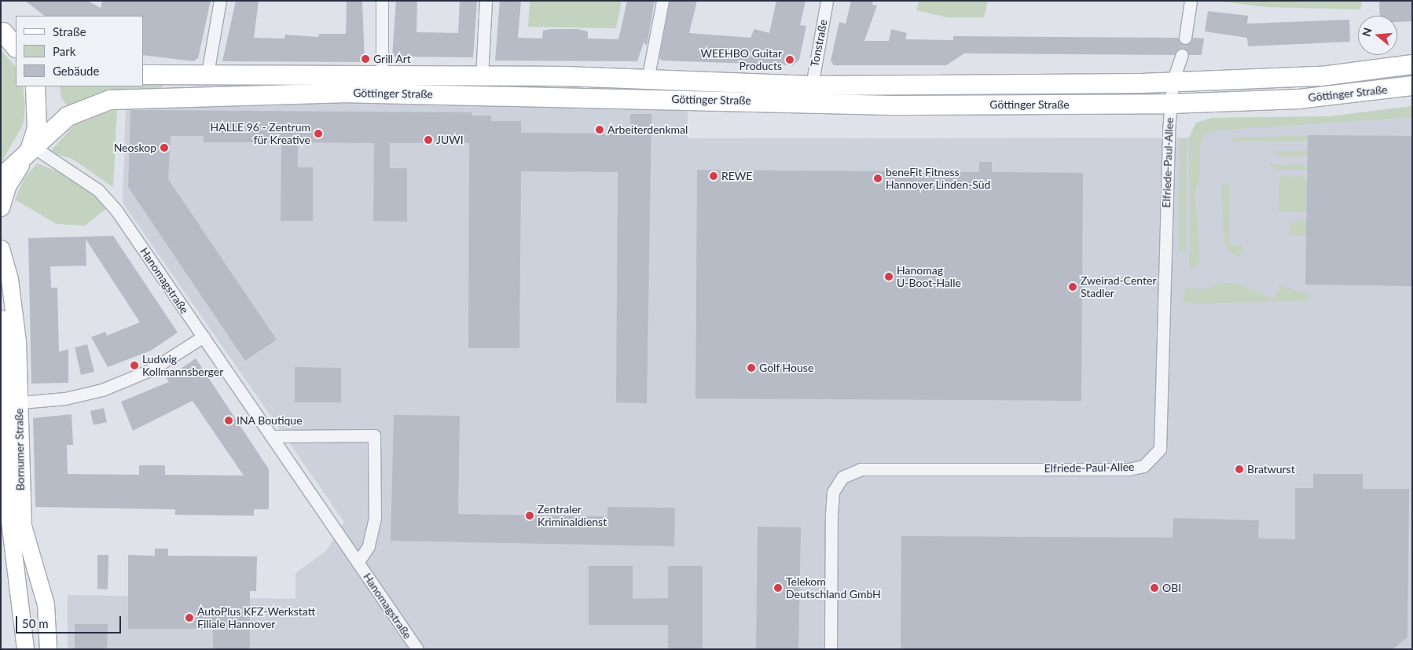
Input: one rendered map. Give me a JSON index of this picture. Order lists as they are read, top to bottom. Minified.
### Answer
{"streets":{"main road":["Göttinger Straße","Bornumer Straße"],"street":["Tonstraße","Elfriede-Paul-Allee","Hanomagstraße"]},"crossings":[["Tonstraße","Göttinger Straße"],["Göttinger Straße","Elfriede-Paul-Allee"],["Göttinger Straße","Hanomagstraße"]],"places":["Grill Art","WEEHBO Guitar Products","Arbeiterdenkmal","HALLE 96 - Zentrum für Kreative","JUWI","Neoskop","REWE","beneFit Fitness Hannover Linden-Süd","Hanomag U-Boot-Halle","Zweirad-Center Stadler","Ludwig Kollmannsberger","Golf House","INA Boutique","Bratwurst","Zentraler Kriminaldienst","Telekom Deutschland GmbH","OBI","AutoPlus KFZ-Werkstatt Filiale Hannover"],"legend":["Straße","Park","Gebäude"],"scale_bar":"50 m","north":"left"}
